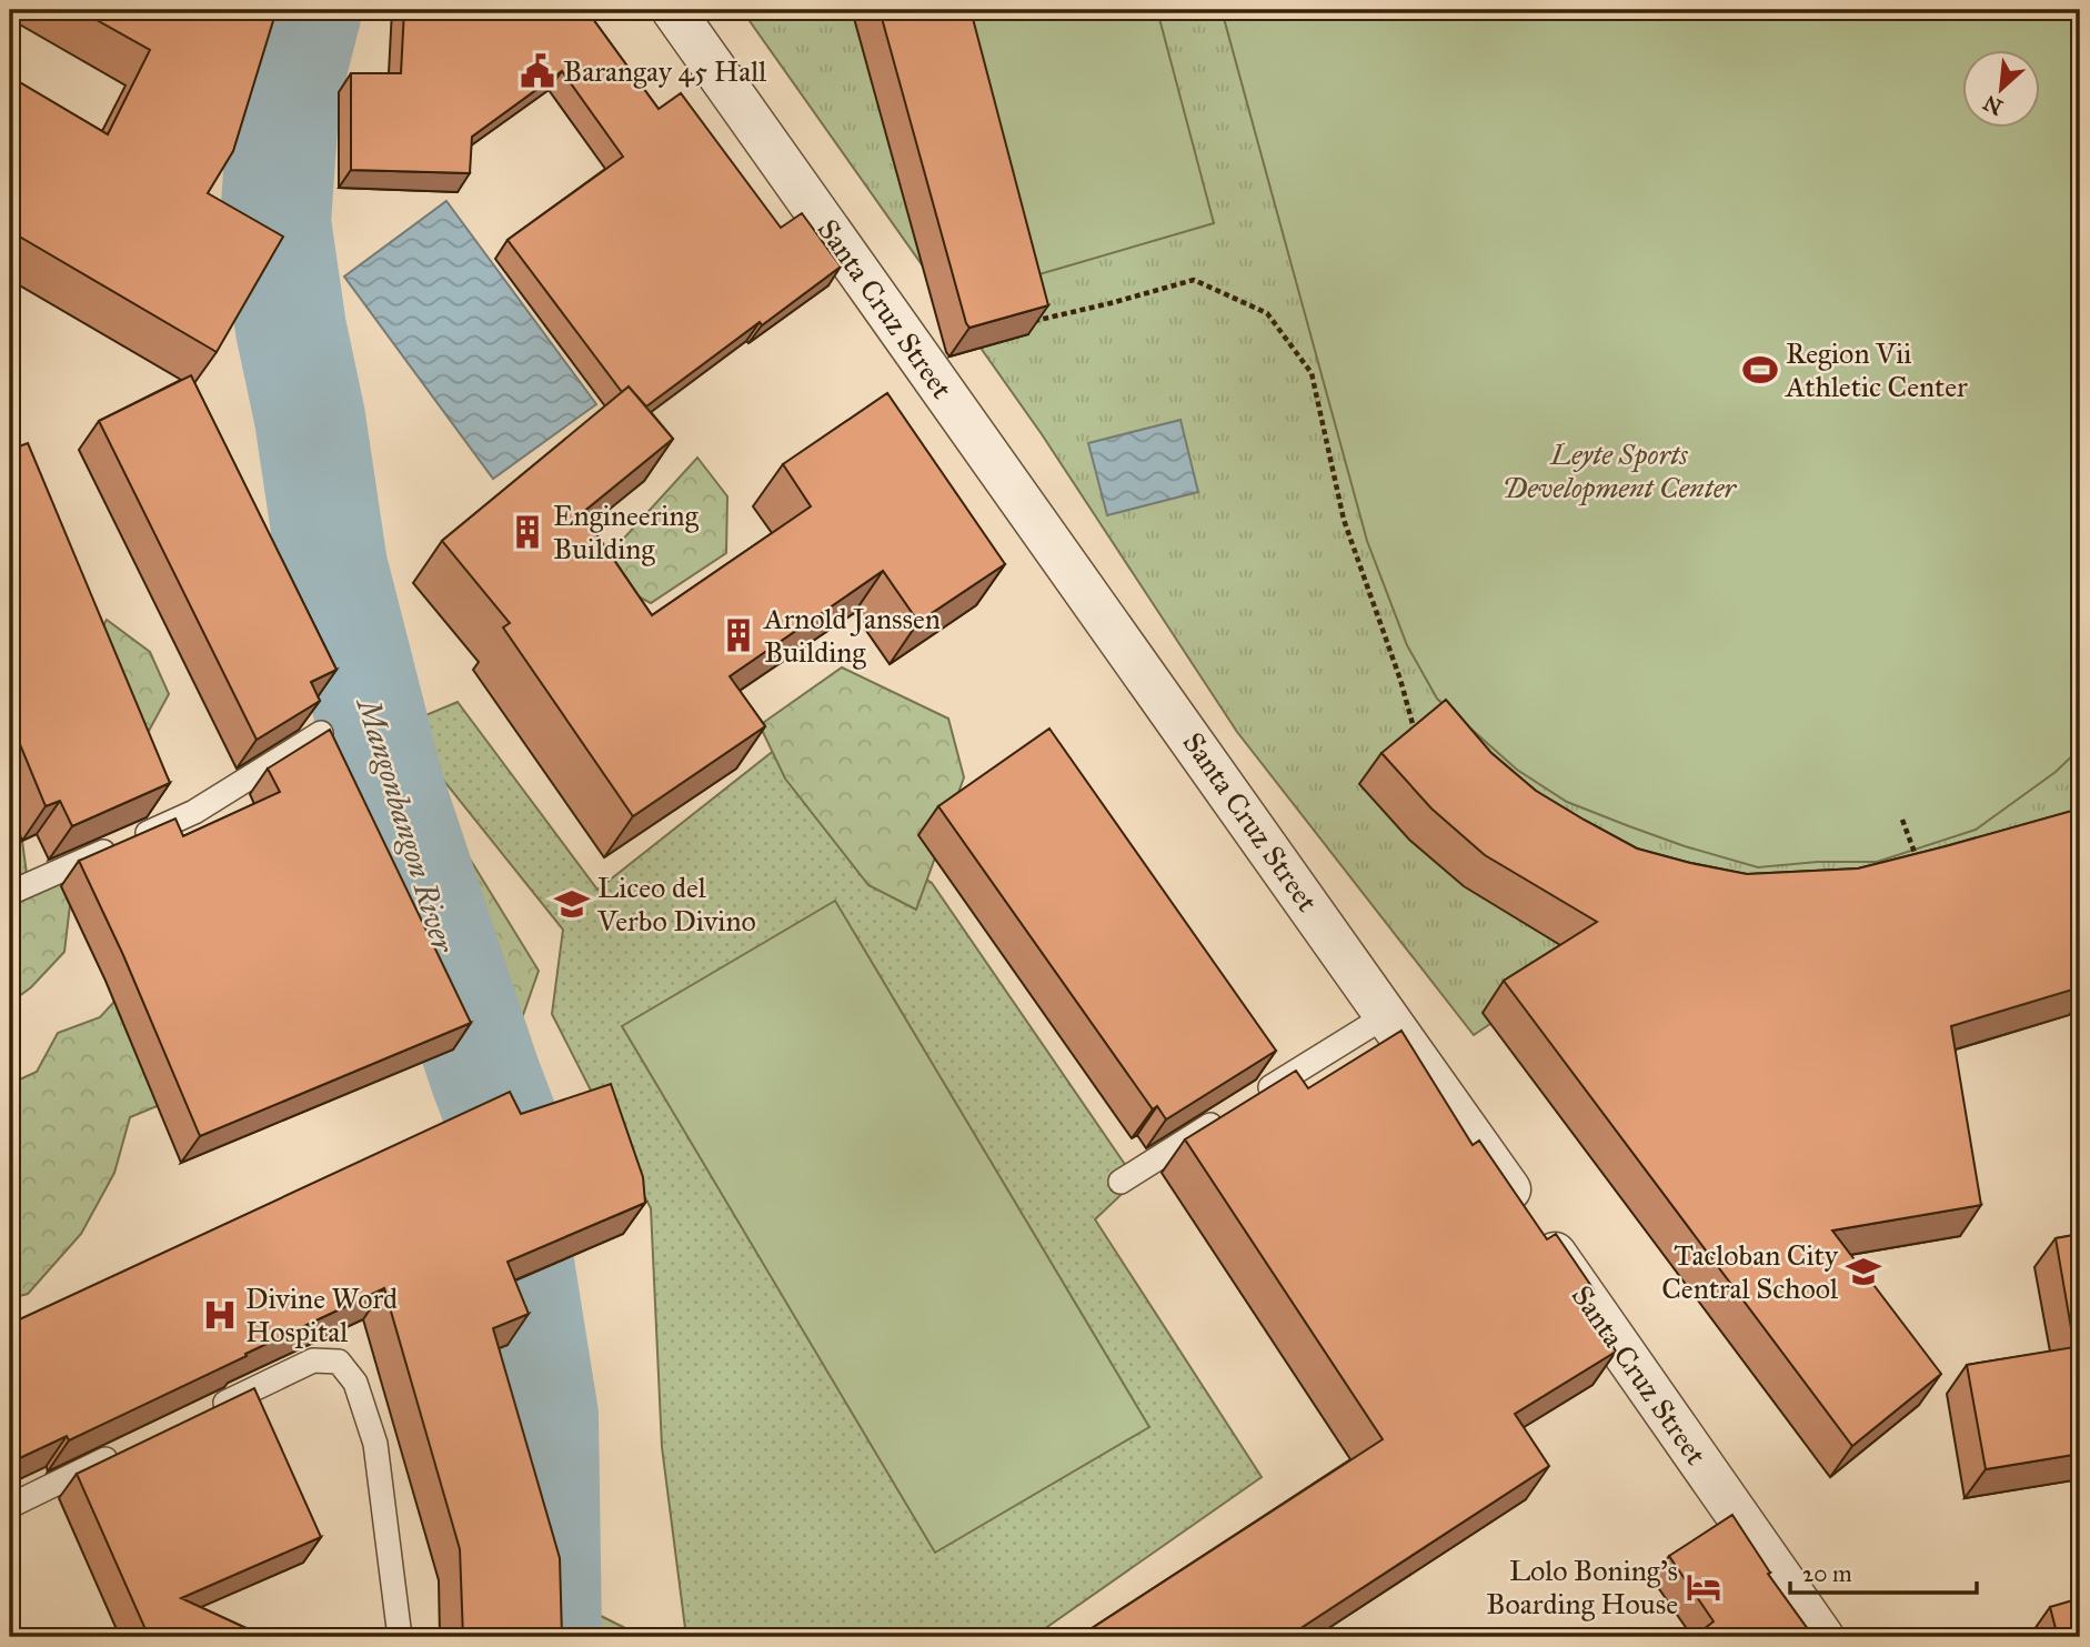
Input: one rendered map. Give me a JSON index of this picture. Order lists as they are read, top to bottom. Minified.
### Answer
{"streets":{"street":["Santa Cruz Street"]},"water":["Mangonbangon River"],"parks":["Leyte Sports Development Center"],"places":{"public building":["Barangay 45 Hall"],"sports":["Region Vii Athletic Center"],"building":["Engineering Building","Arnold Janssen Building"],"school or university":["Liceo del Verbo Divino","Tacloban City Central School"],"hospital":["Divine Word Hospital"],"hotel":["Lolo Boning's Boarding House"]},"scale_bar":"20 m","north":"bottom left"}
